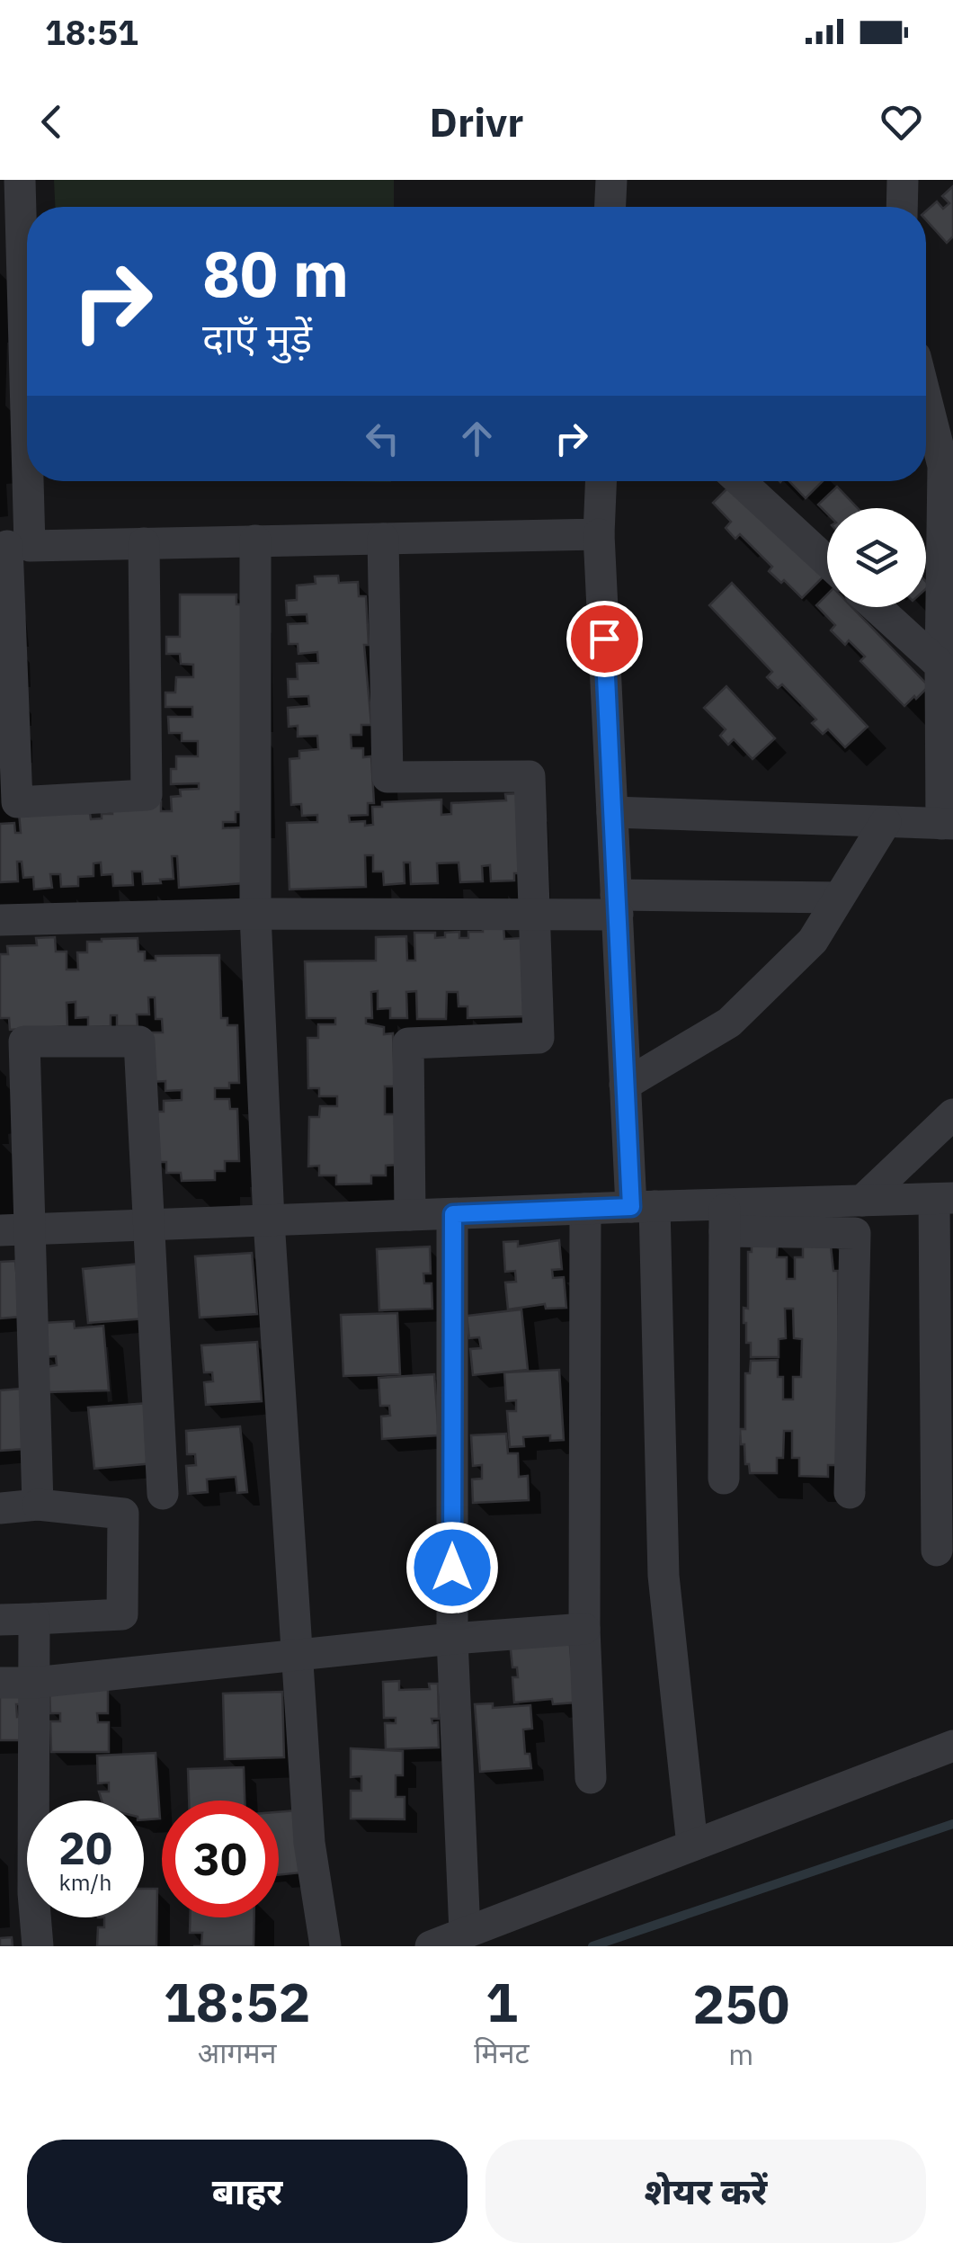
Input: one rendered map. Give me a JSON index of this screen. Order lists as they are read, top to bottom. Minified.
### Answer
{"page":{"status":"18:51","header":"Drivr","turn":["80 m","दाएँ मुड़ें"],"speed":"20 km/h","limit":"30","eta":["18:52","आगमन","1","मिनट","250","m"],"buttons":["बाहर","शेयर करें"]}}
